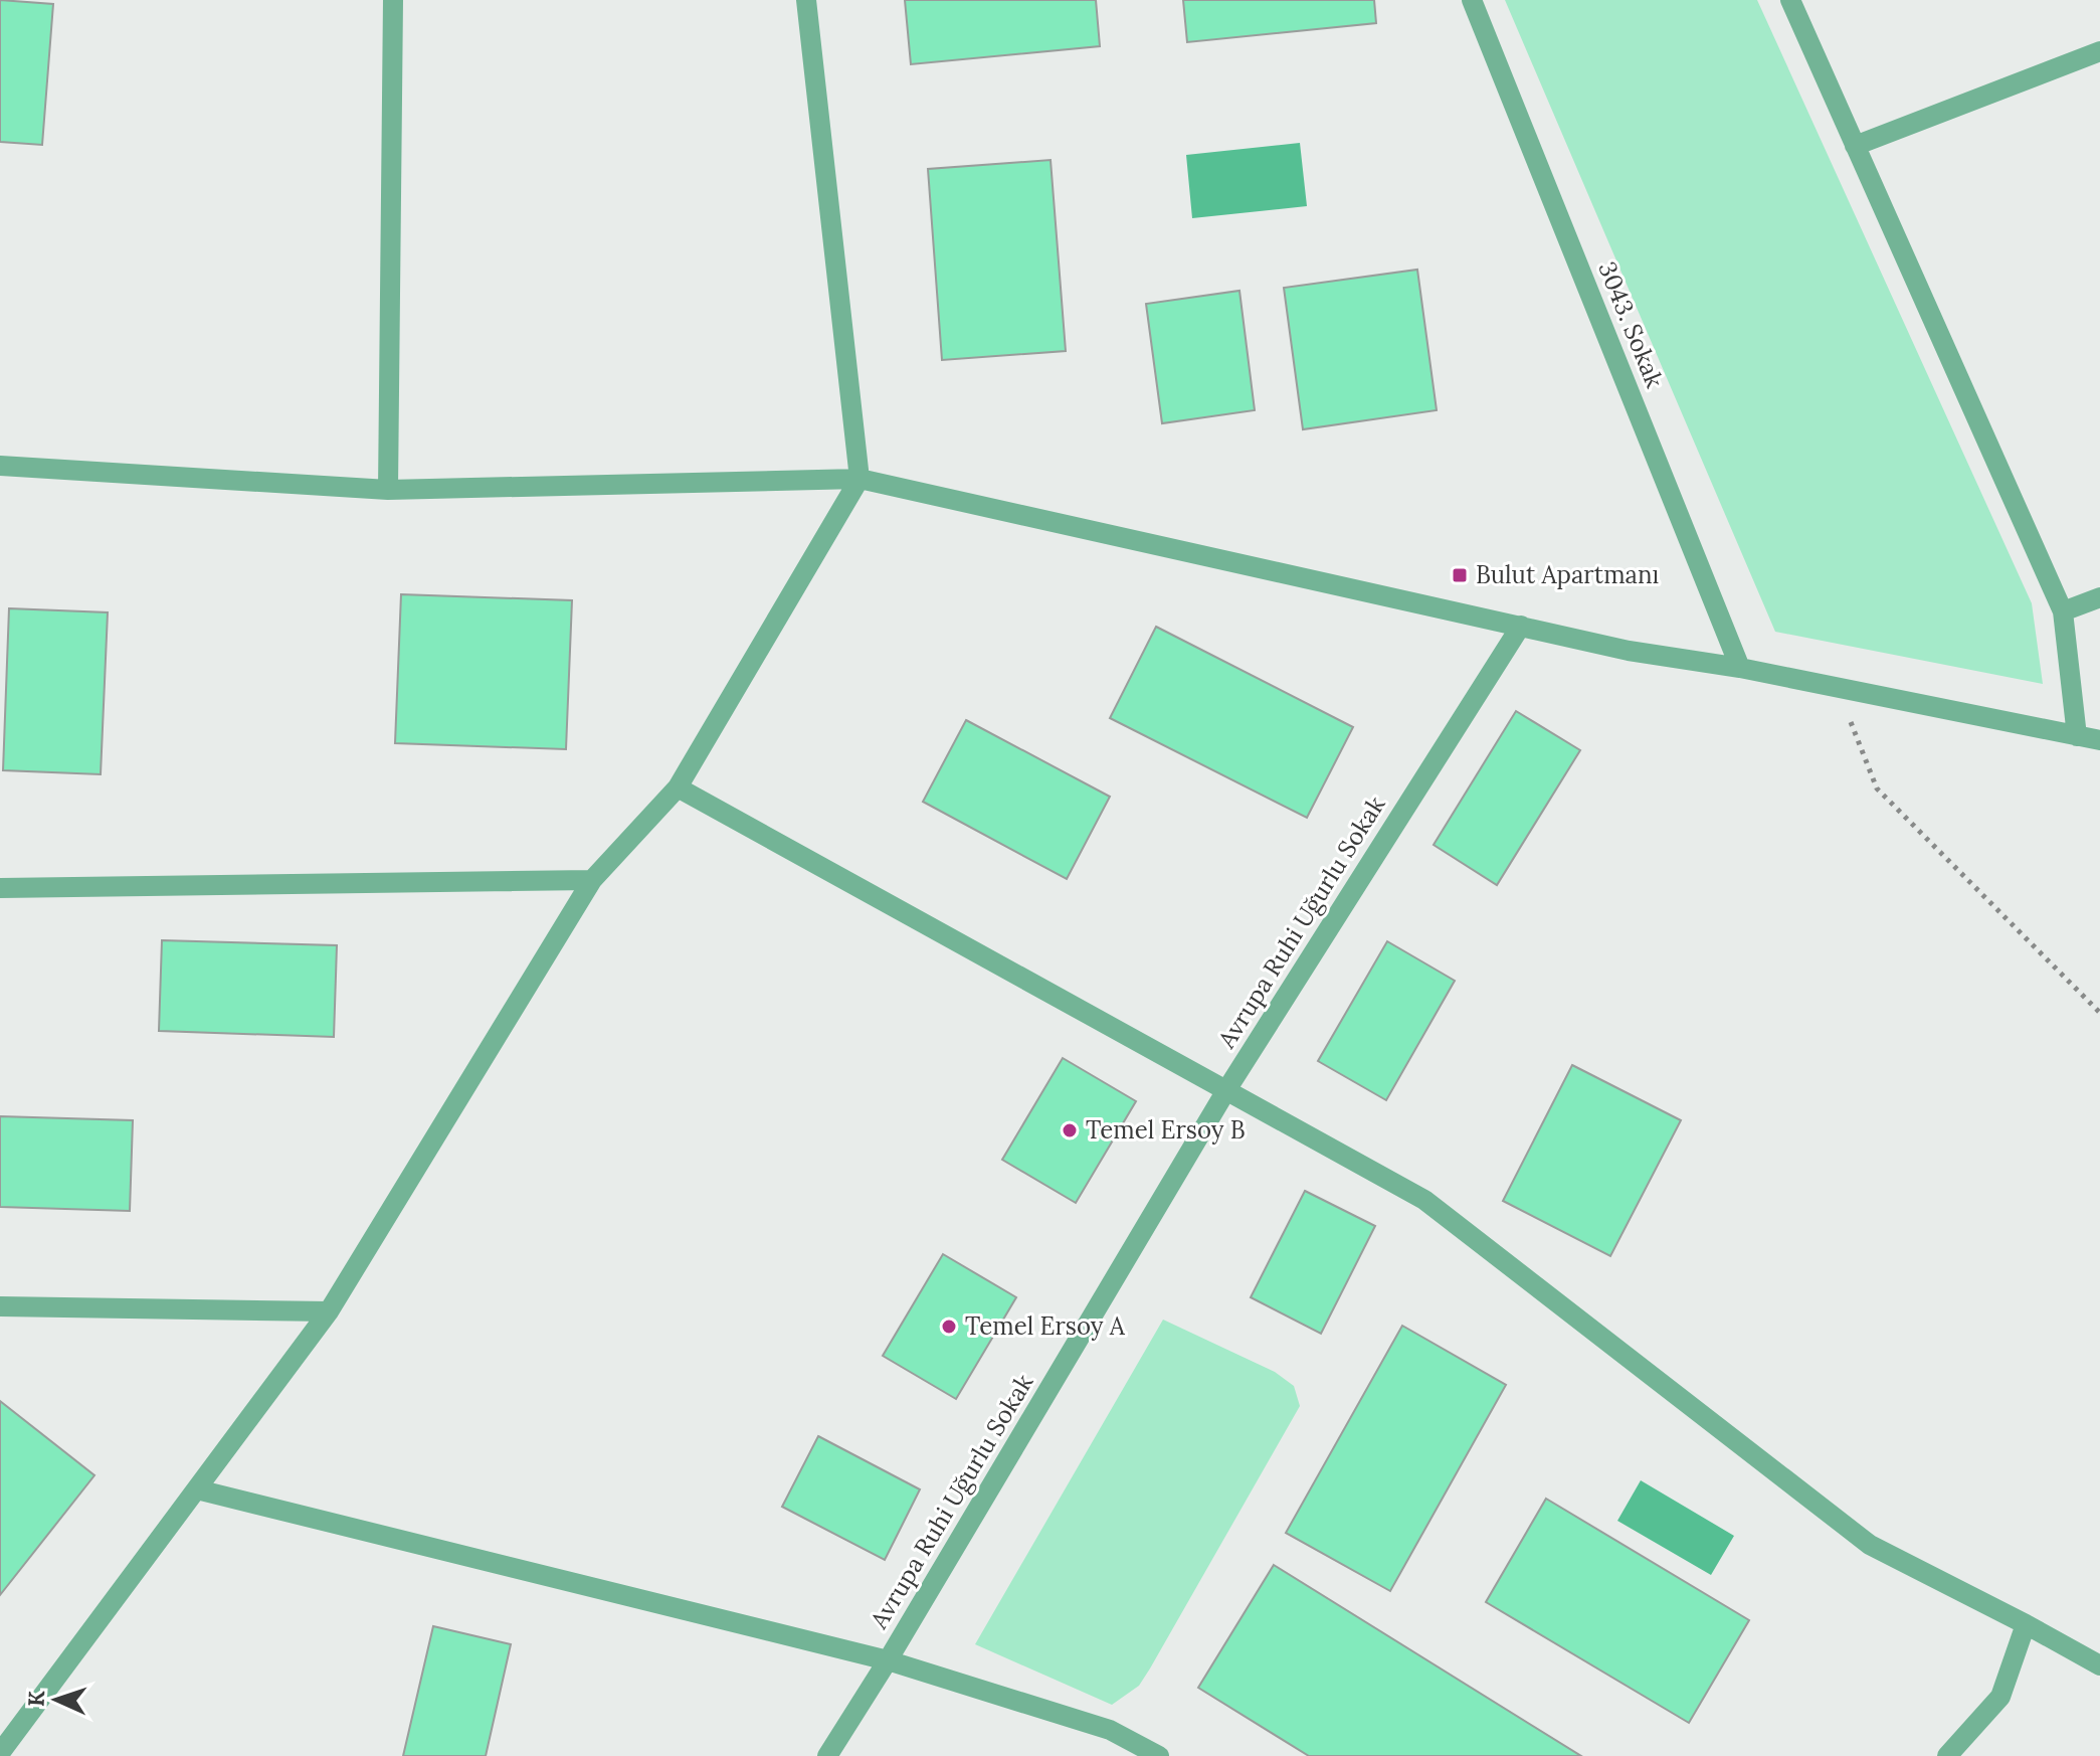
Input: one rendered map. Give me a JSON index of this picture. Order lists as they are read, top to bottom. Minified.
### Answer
{"streets":{"street":["3043. Sokak","Avrupa Ruhi Uğurlu Sokak"]},"places":{"transit":["Bulut Apartmanı"],"other":["Temel Ersoy B","Temel Ersoy A"]},"north":"left"}
